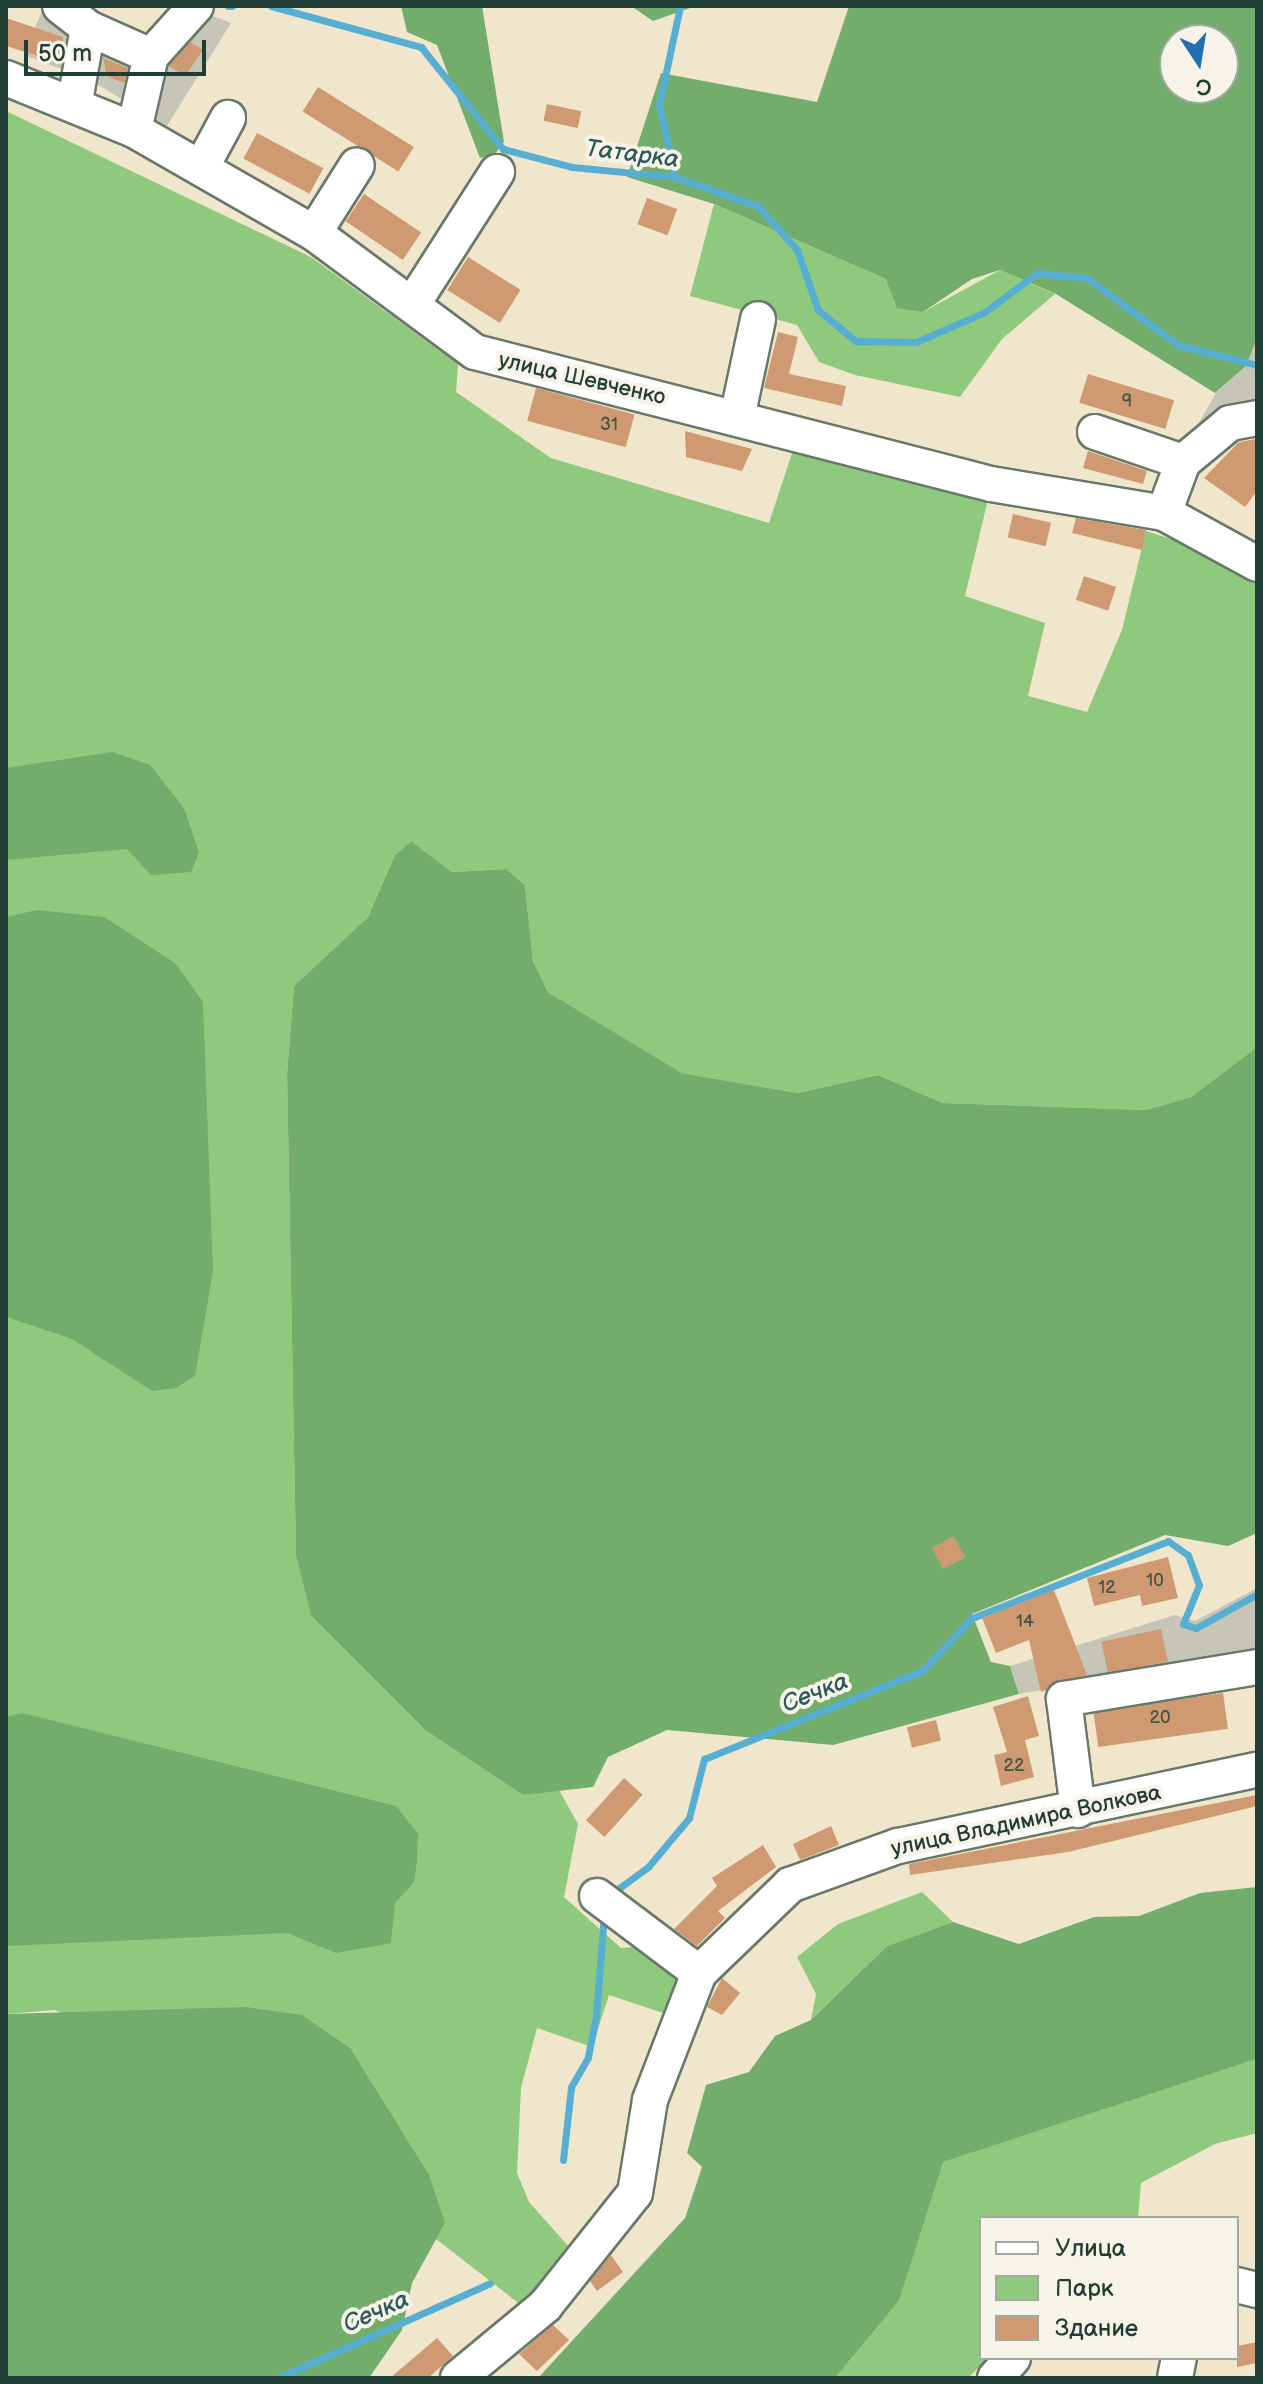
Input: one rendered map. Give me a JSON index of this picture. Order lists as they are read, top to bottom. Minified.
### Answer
{"streets":{"street":["улица Шевченко","улица Владимира Волкова"]},"water":["Татарка","Сечка"],"house_numbers":["9","31","10","12","14","20","22"],"legend":["Улица","Парк","Здание"],"scale_bar":"50 m","north":"bottom"}
